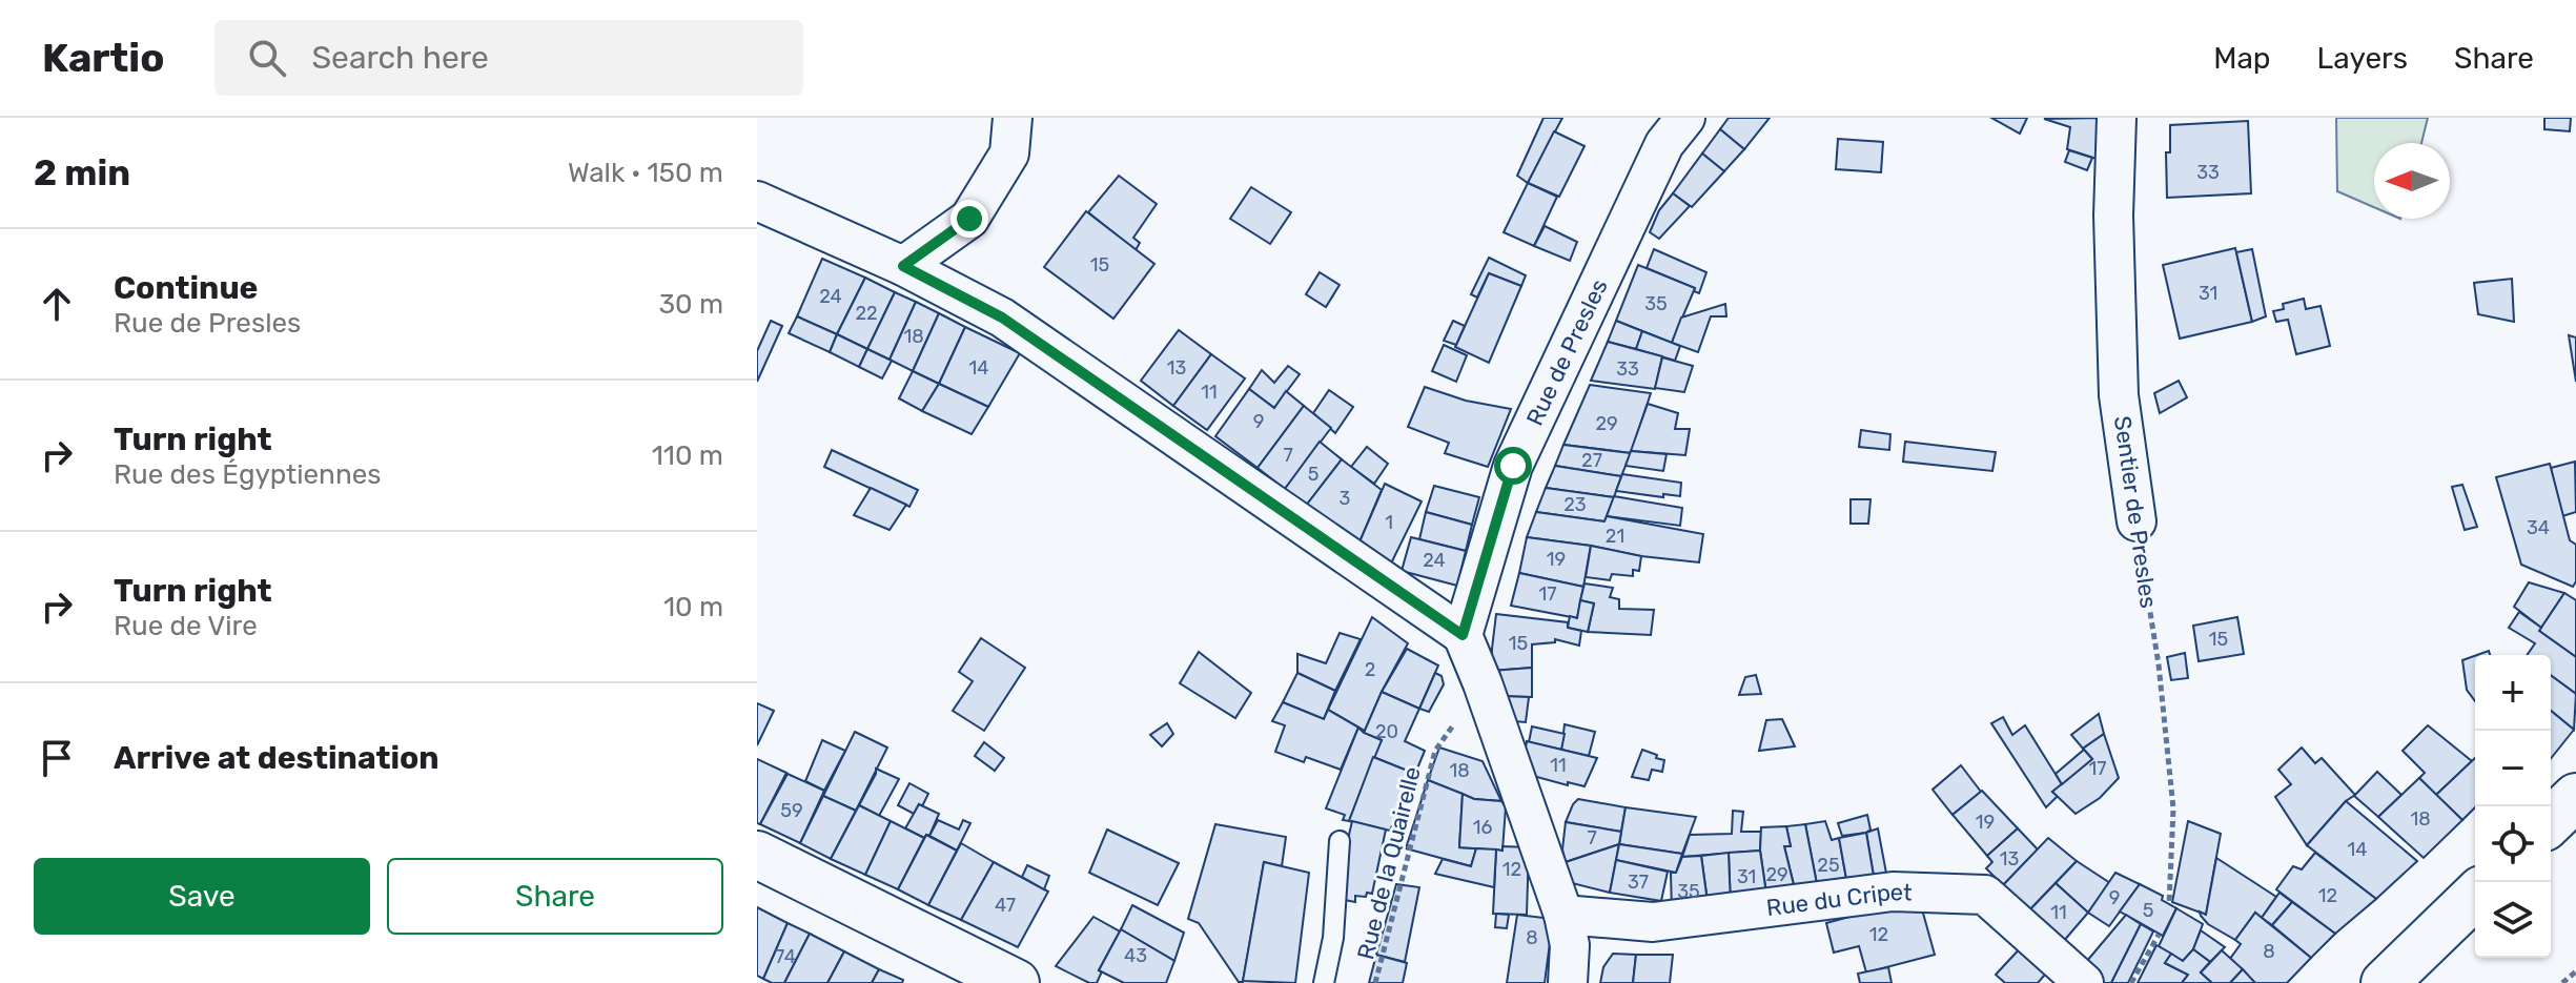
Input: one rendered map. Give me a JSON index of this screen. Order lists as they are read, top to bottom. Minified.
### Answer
{"streets":{"street":["Rue de Presles","Sentier de Presles","Rue du Cripet"],"path":["Rue de la Quairelle"]},"house_numbers":["33","15","31","24","35","22","18","14","13","33","11","9","29","7","27","5","3","23","1","34","21","19","24","17","15","15","2","20","11","17","18","59","18","19","16","7","14","13","25","12","29","31","37","35","12","9","47","5","11","12","8","8","43","74"],"north":"left","page":{"header":"Kartio","search":"Search here","nav":["Map","Layers","Share"],"heading":["2 min","Walk · 150 m"],"list":[["Continue","Rue de Presles","30 m"],["Turn right","Rue des Égyptiennes","110 m"],["Turn right","Rue de Vire","10 m"],"Arrive at destination"],"map_buttons":["+","−"],"buttons":["Save","Share"]}}
